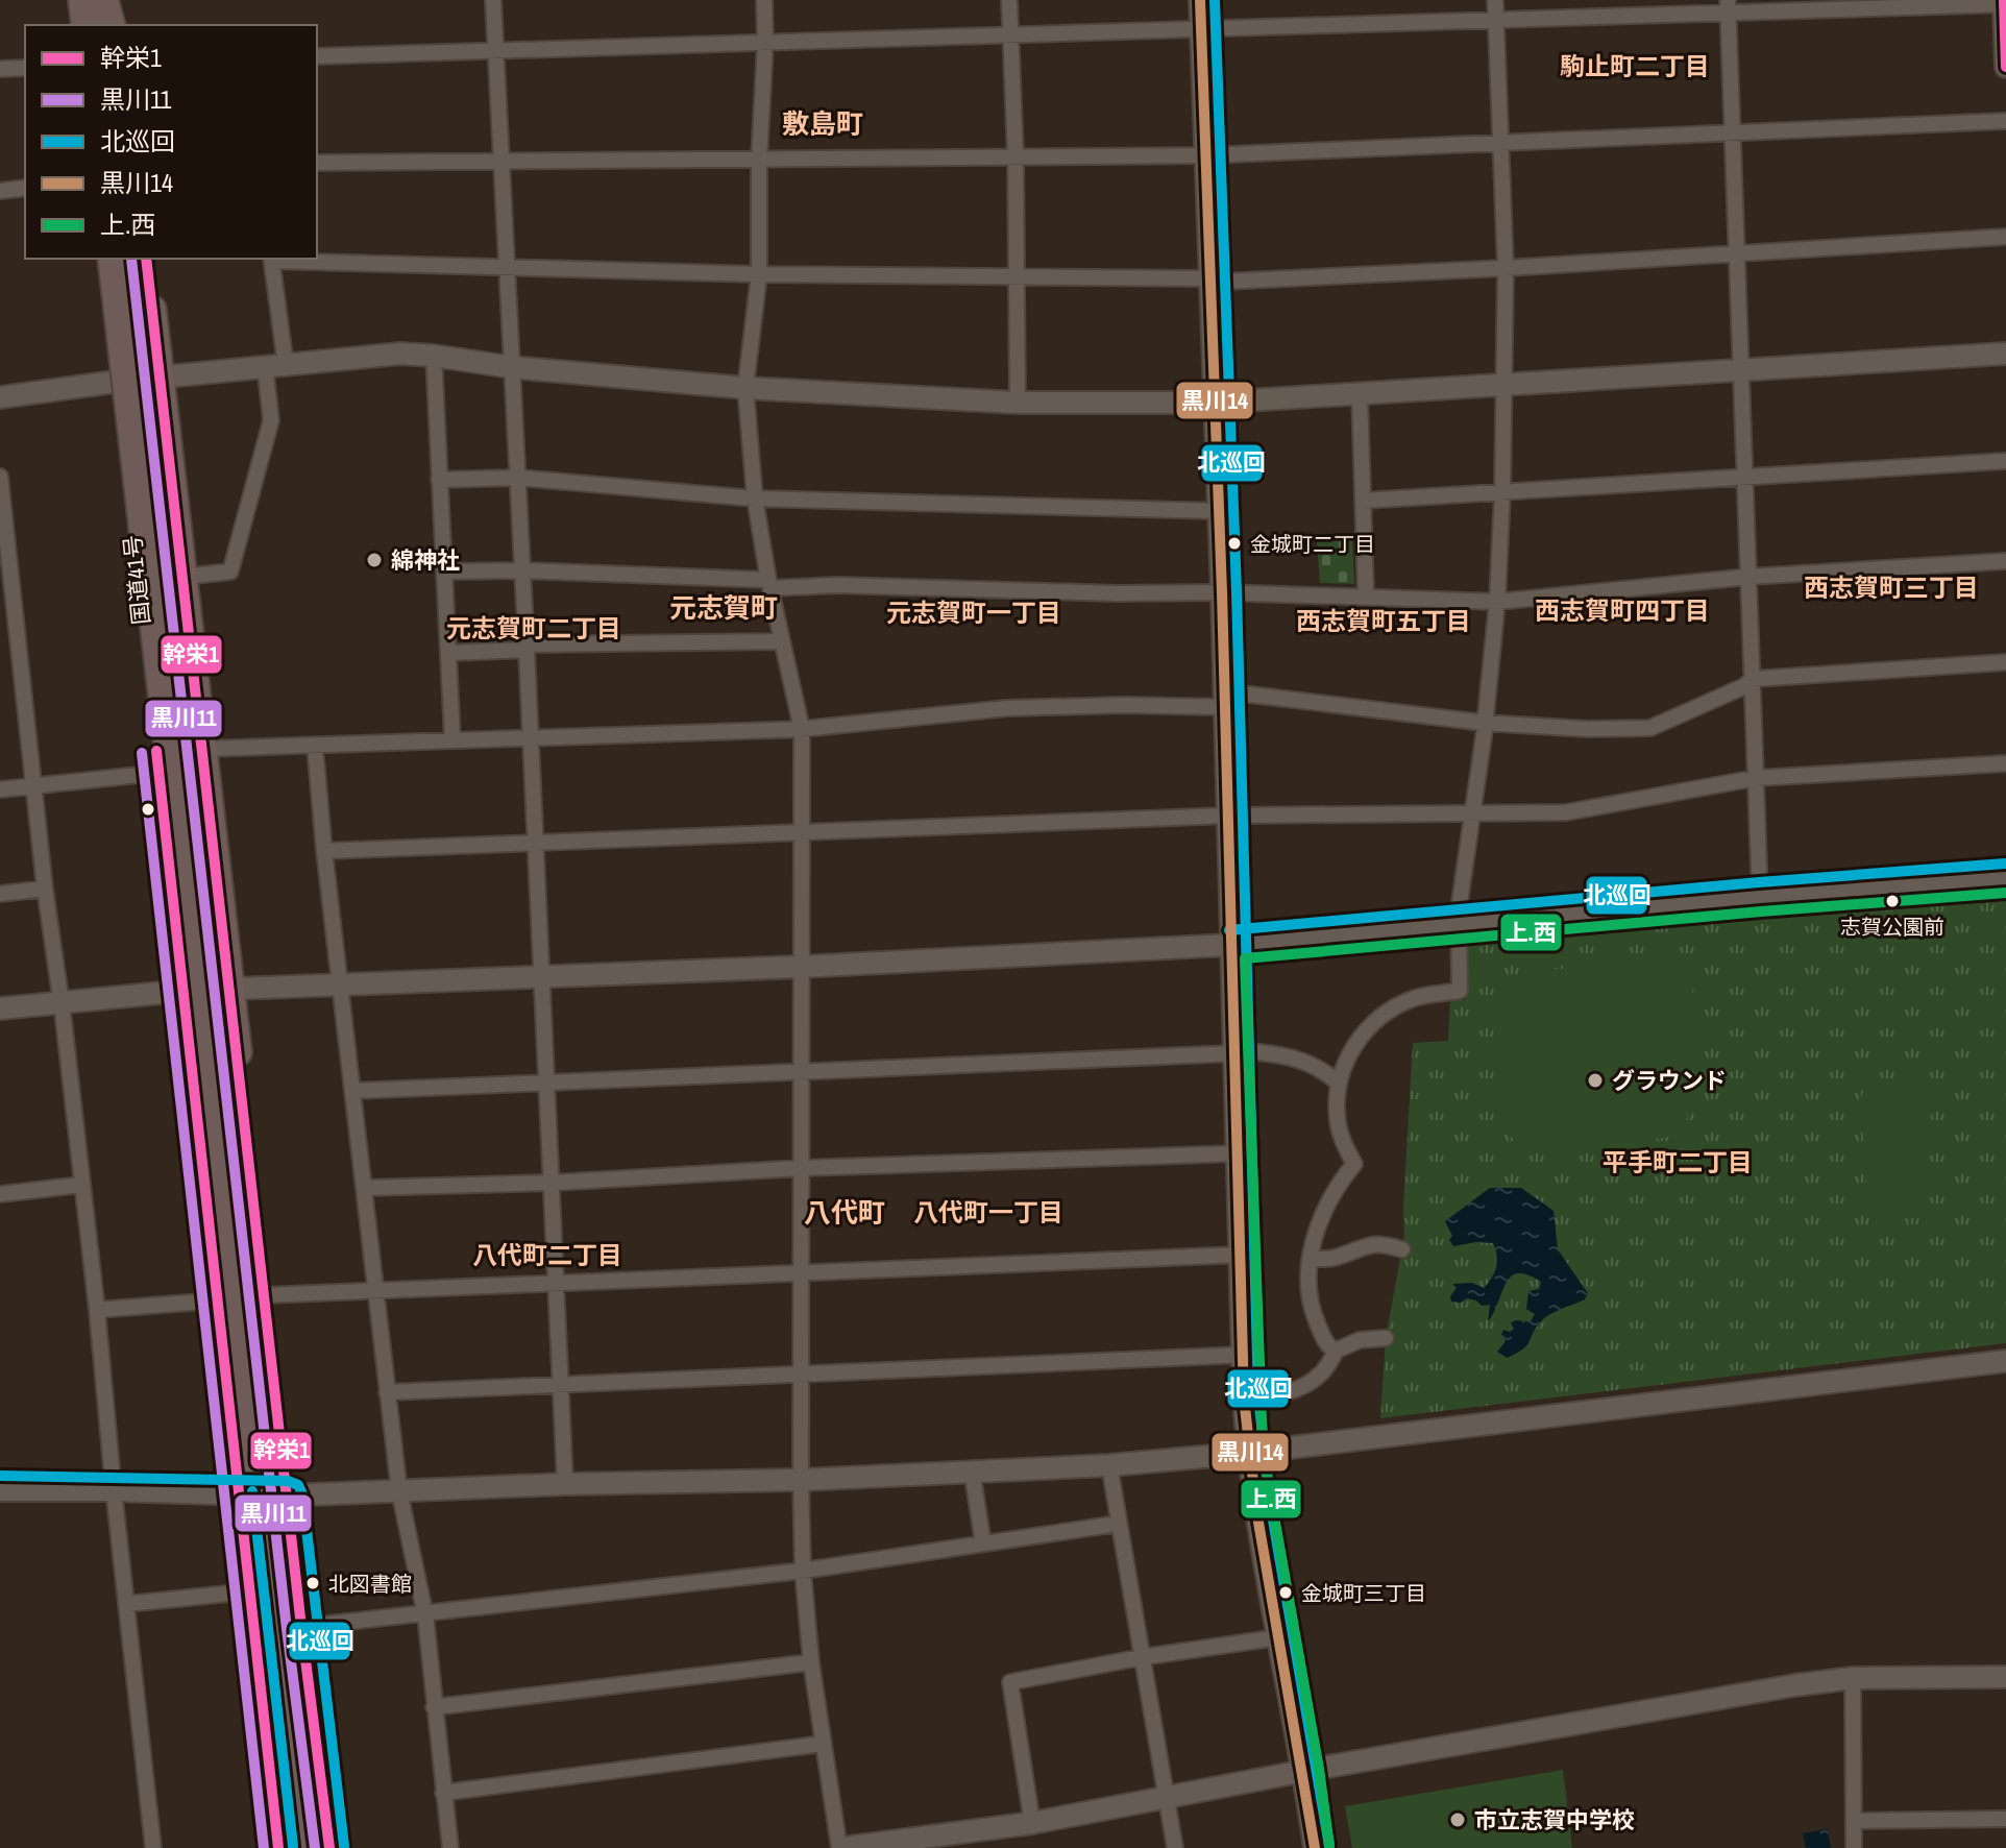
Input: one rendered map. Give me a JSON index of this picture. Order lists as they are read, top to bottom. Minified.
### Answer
{"streets":{"highway":["国道41号"]},"districts":["駒止町二丁目","敷島町","西志賀町三丁目","元志賀町","西志賀町四丁目","元志賀町一丁目","西志賀町五丁目","元志賀町二丁目","平手町二丁目","八代町","八代町一丁目","八代町二丁目"],"places":["金城町二丁目","綿神社","志賀公園前","グラウンド","北図書館","金城町三丁目","市立志賀中学校"],"lines":["transit line 幹栄1","transit line 北巡回","transit line 黒川14","transit line 黒川11","transit line 上.西"],"legend":["幹栄1","黒川11","北巡回","黒川14","上.西"]}
